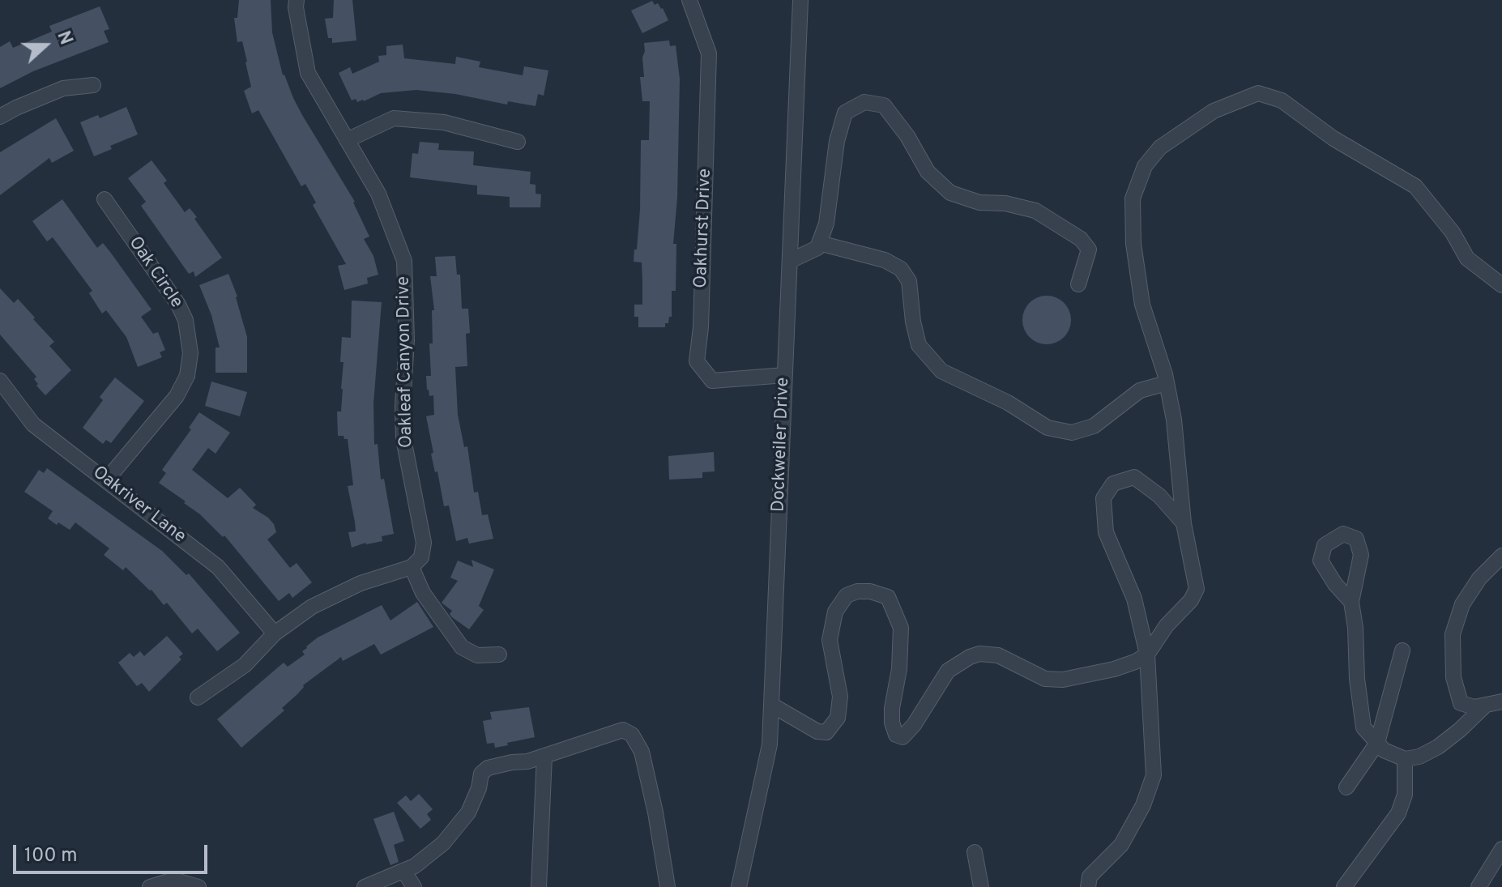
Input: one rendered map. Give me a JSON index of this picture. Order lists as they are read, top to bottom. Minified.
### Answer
{"streets":{"street":["Oakhurst Drive","Oak Circle","Oakleaf Canyon Drive","Dockweiler Drive","Oakriver Lane"]},"crossings":[["Oakhurst Drive","Dockweiler Drive"],["Oak Circle","Oakriver Lane"]],"scale_bar":"100 m","north":"right"}
